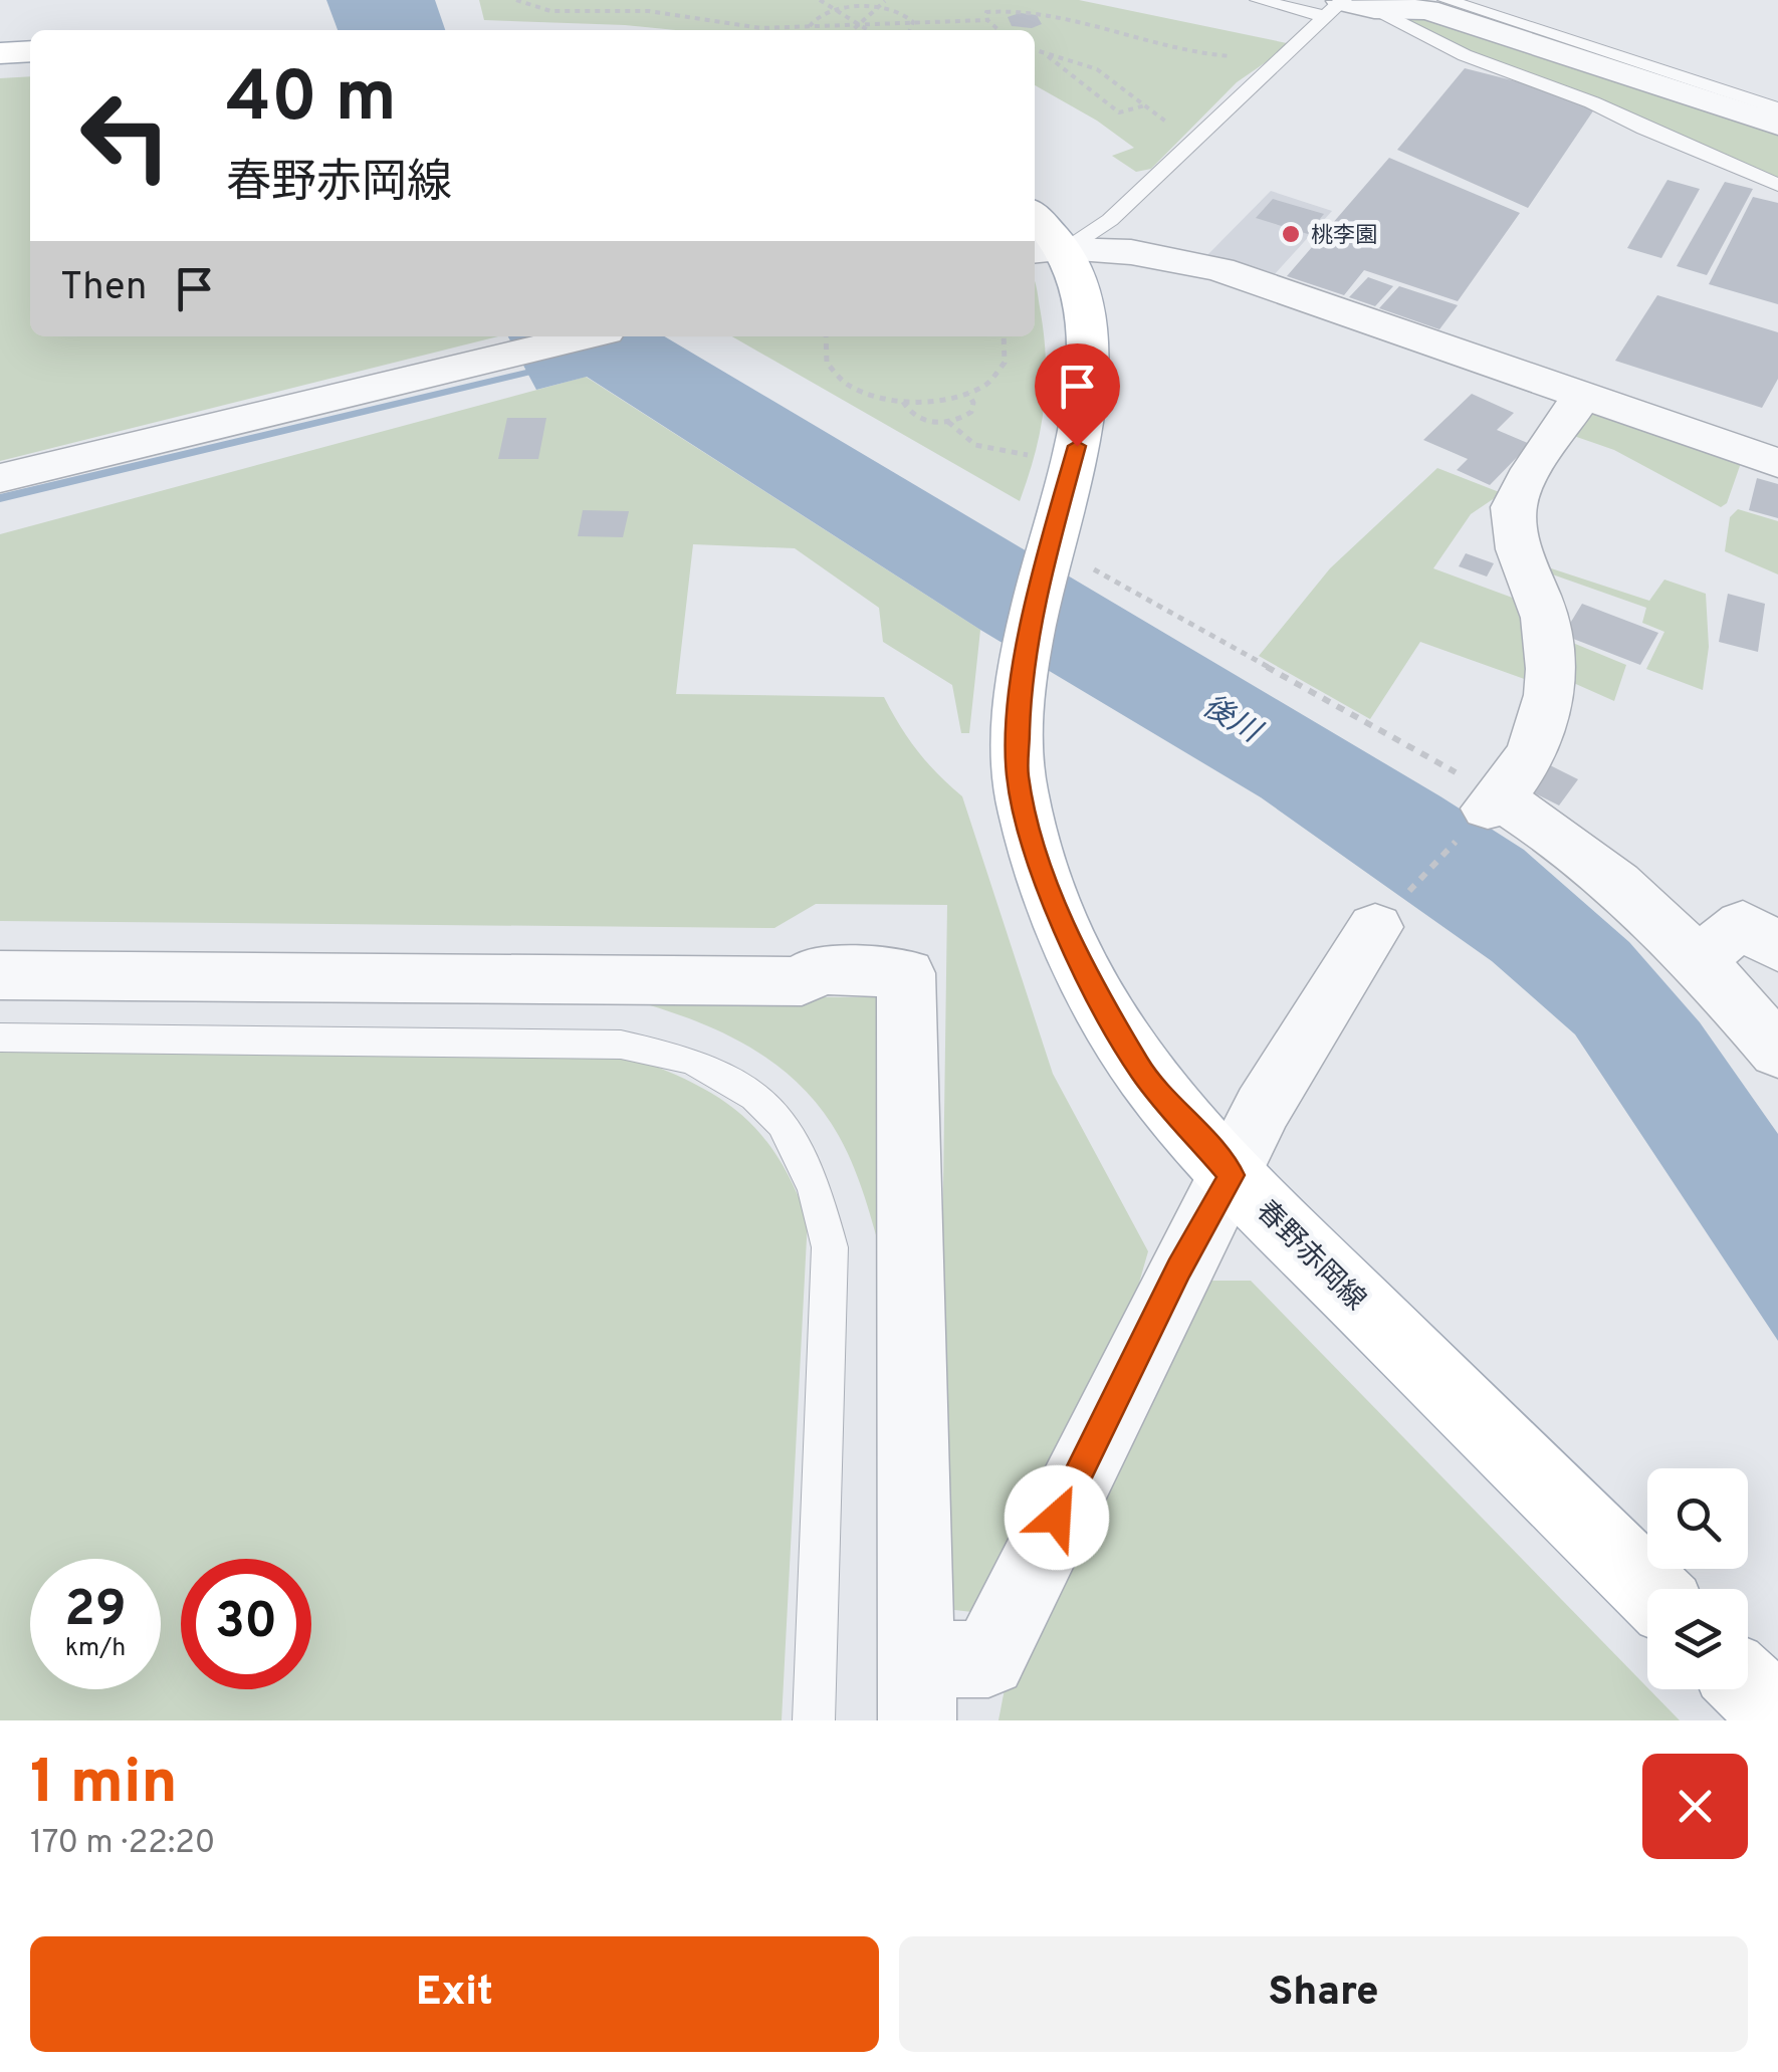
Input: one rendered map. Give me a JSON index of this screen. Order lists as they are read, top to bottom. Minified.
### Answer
{"streets":{"main road":["春野赤岡線"]},"water":["後川"],"places":["桃李園"],"page":{"turn":["40 m","春野赤岡線"],"then":"Then","speed":"29 km/h","limit":"30","heading":["1 min","170 m · 22:20"],"buttons":["Exit","Share"]}}
